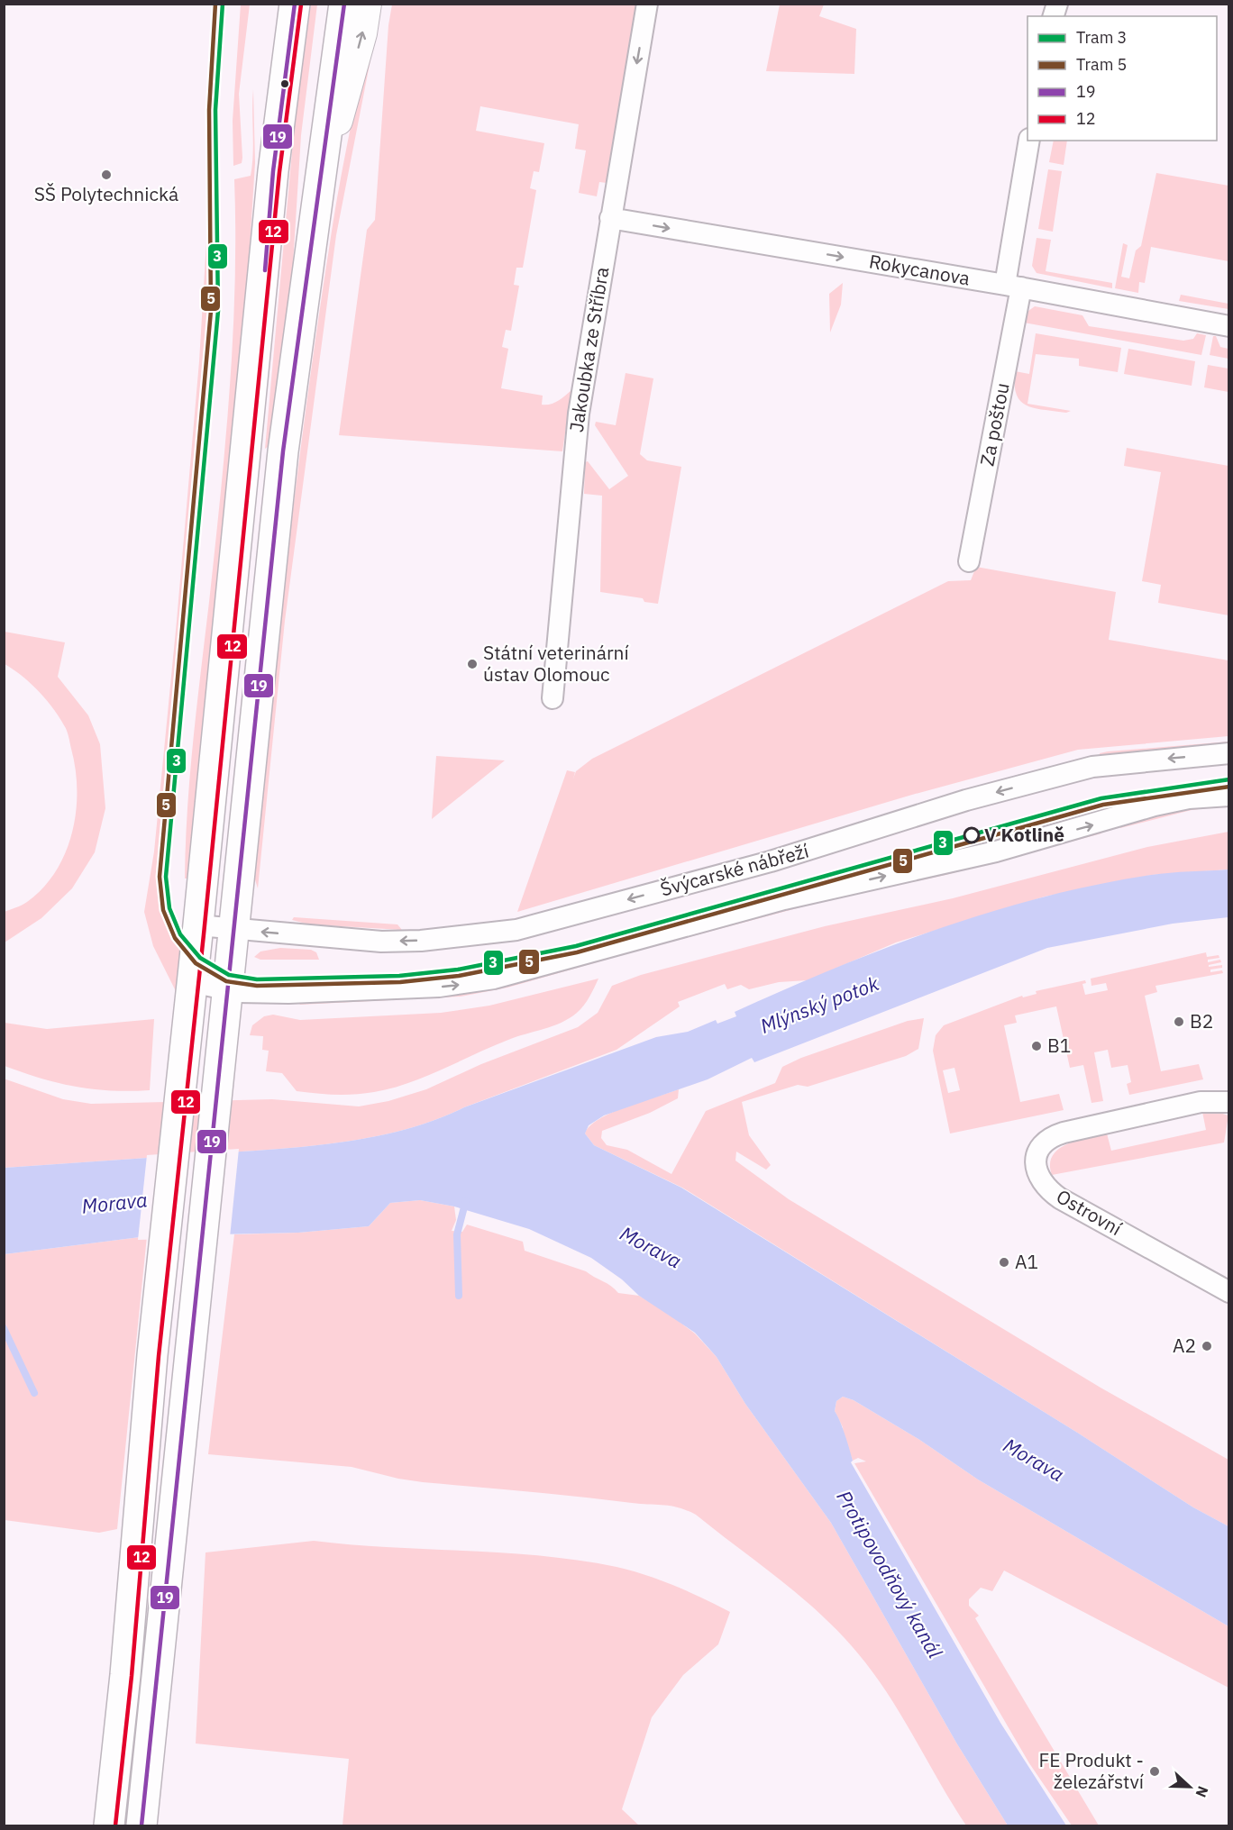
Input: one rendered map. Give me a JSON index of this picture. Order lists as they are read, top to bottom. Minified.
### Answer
{"streets":{"street":["Rokycanova","Jakoubka ze Stříbra","Za poštou","Švýcarské nábřeží","Ostrovní"]},"crossings":[["Rokycanova","Jakoubka ze Stříbra"],["Rokycanova","Za poštou"]],"one_way":["Rokycanova"],"water":["Mlýnský potok","Morava","Protipovodňový kanál"],"places":["SŠ Polytechnická","Státní veterinární ústav Olomouc","V Kotlině","B2","B1","A1","A2","FE Produkt - železářství"],"lines":["tram line 3","tram line 5","transit line 19","transit line 12"],"legend":["Tram 3","Tram 5","19","12"],"north":"right"}
